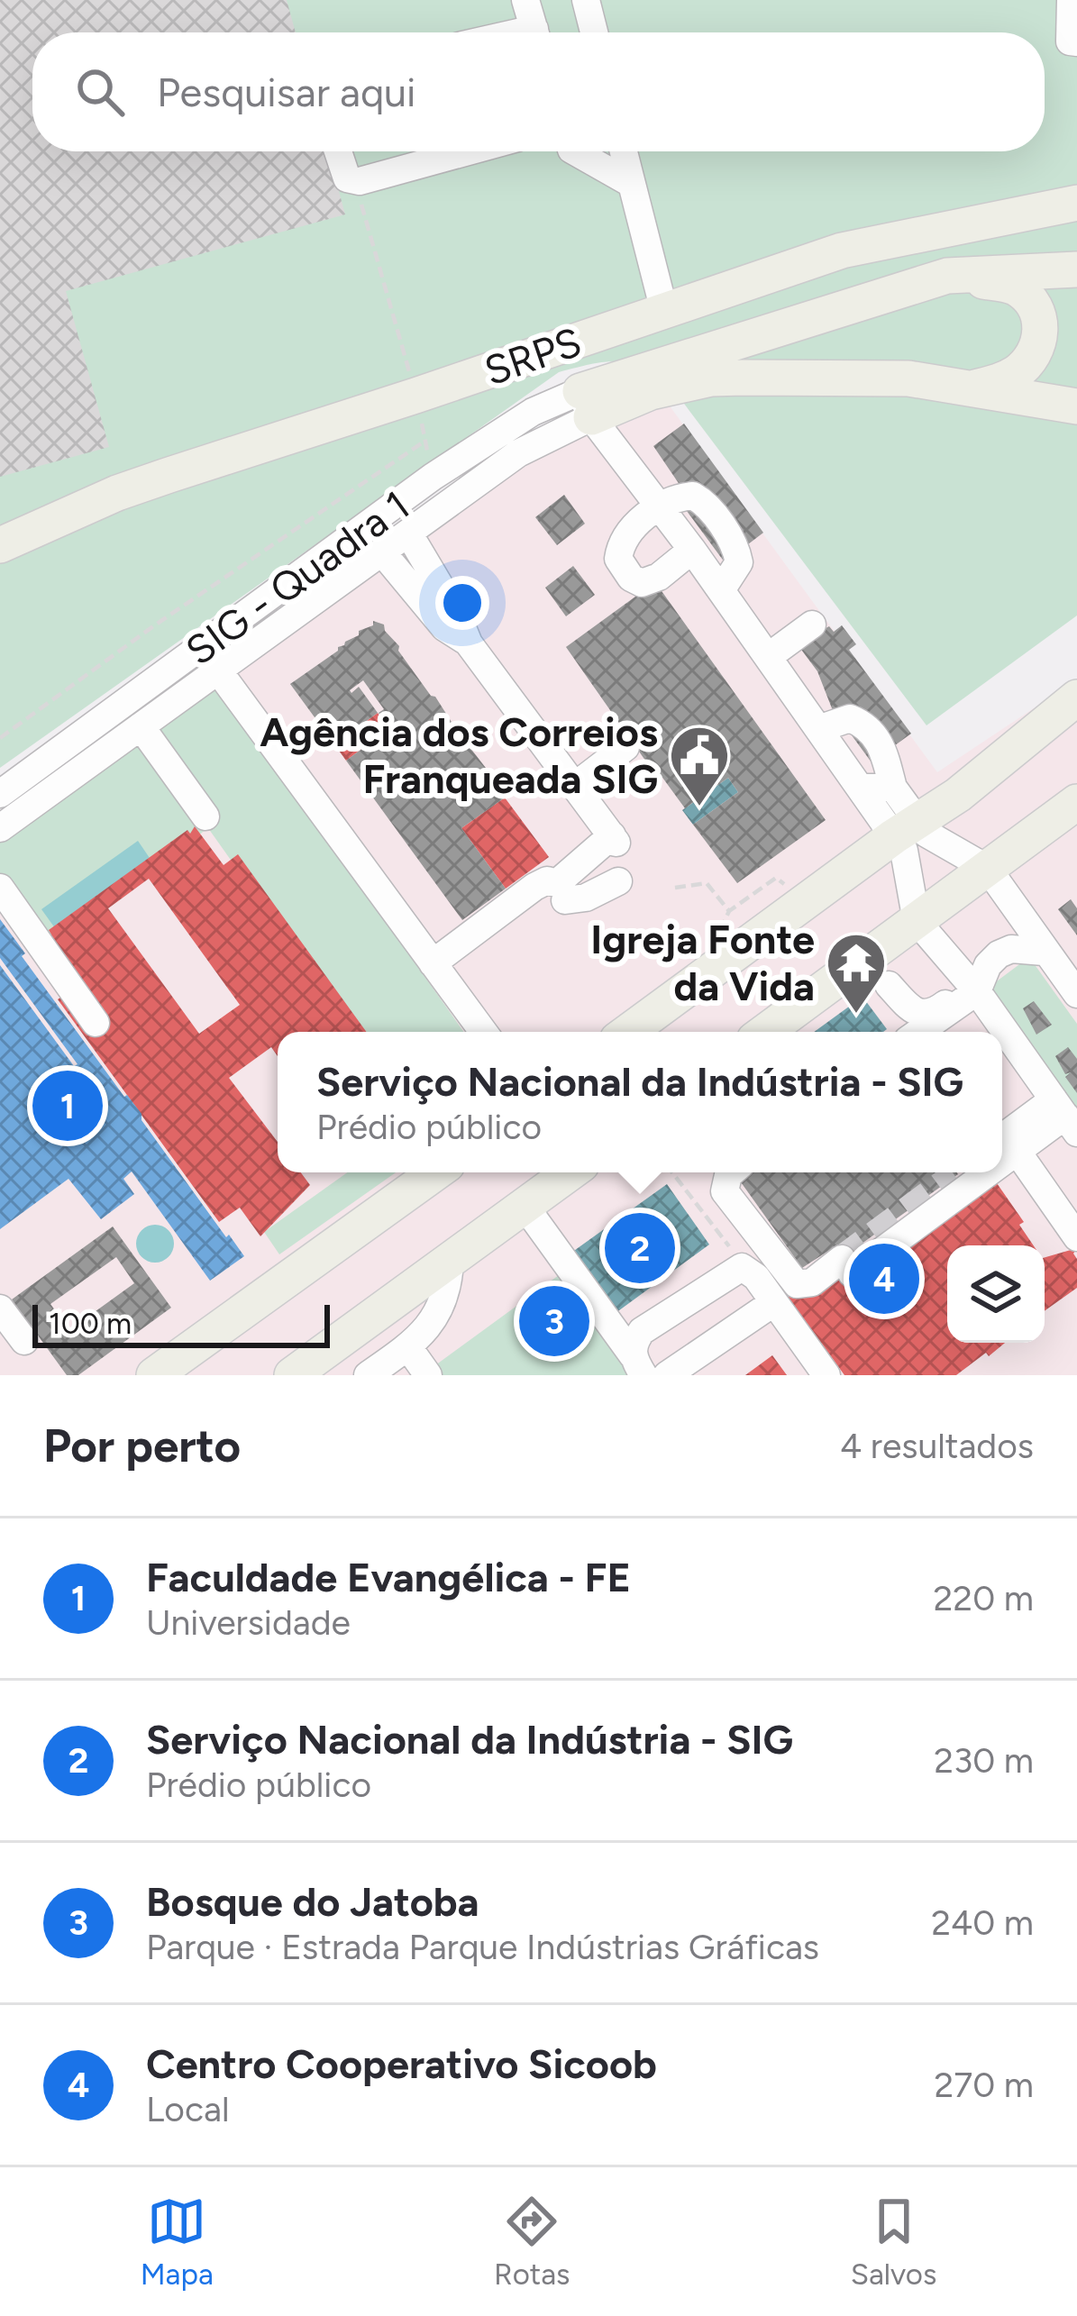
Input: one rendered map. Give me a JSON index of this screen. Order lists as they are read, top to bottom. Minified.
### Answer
{"streets":{"main road":["SRPS"],"street":["SIG - Quadra 1"]},"places":{"public building":["Agência dos Correios Franqueada SIG"],"temple":["Igreja Fonte da Vida"]},"scale_bar":"100 m","page":{"search":"Pesquisar aqui","popup":["Serviço Nacional da Indústria - SIG","Prédio público"],"pins":["1","2","4","3"],"scale":"100 m","heading":["Por perto","4 resultados"],"list":[{"mark":"1","name":"Faculdade Evangélica - FE","note":"Universidade","value":"220 m"},{"mark":"2","name":"Serviço Nacional da Indústria - SIG","note":"Prédio público","value":"230 m"},{"mark":"3","name":"Bosque do Jatoba","note":"Parque · Estrada Parque Indústrias Gráficas","value":"240 m"},{"mark":"4","name":"Centro Cooperativo Sicoob","note":"Local","value":"270 m"}],"nav":["Mapa","Rotas","Salvos"]}}
